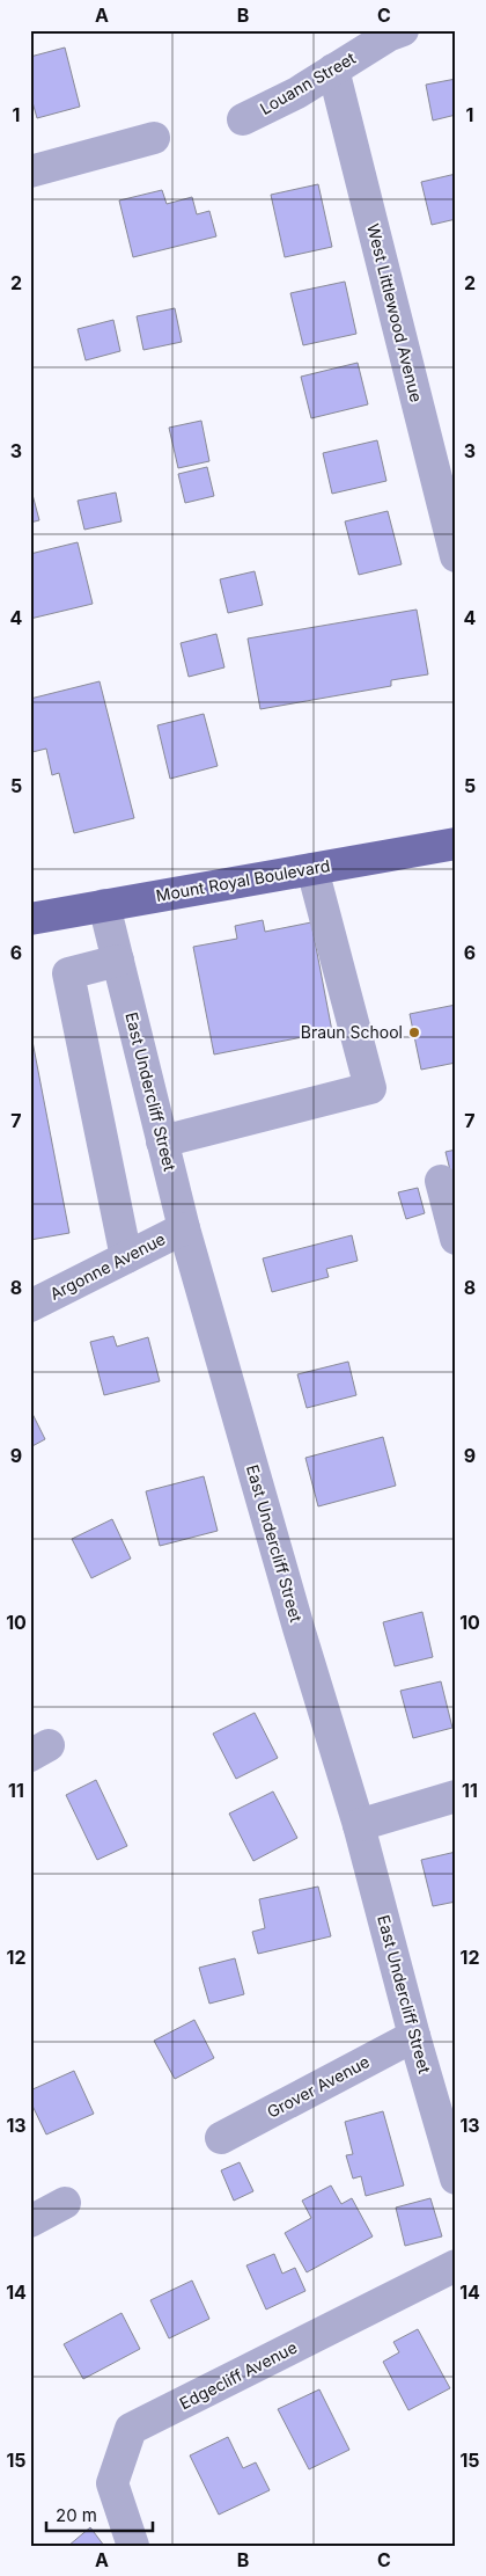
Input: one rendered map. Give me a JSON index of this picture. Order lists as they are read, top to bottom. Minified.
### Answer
{"streets":{"main road":["Mount Royal Boulevard"],"street":["Louann Street","West Littlewood Avenue","East Undercliff Street","Argonne Avenue","Grover Avenue","Edgecliff Avenue"]},"crossings":[["Louann Street","West Littlewood Avenue"],["Mount Royal Boulevard","East Undercliff Street"],["East Undercliff Street","Argonne Avenue"],["East Undercliff Street","Grover Avenue"]],"places":["Braun School"],"scale_bar":"20 m","grid":{"columns":["A","B","C"],"rows":["1","2","3","4","5","6","7","8","9","10","11","12","13","14","15"]}}
